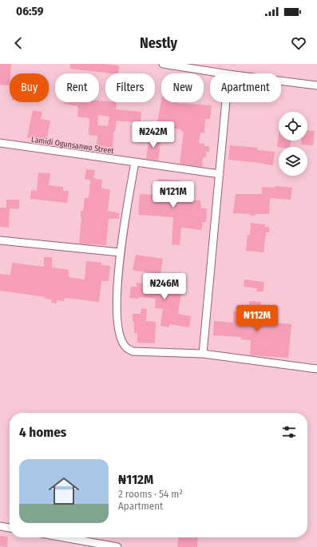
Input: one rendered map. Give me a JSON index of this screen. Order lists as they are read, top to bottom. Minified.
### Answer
{"streets":{"street":["Lamidi Ogunsanwo Street"]},"page":{"status":"06:59","header":"Nestly","chip":["Buy","Rent","Filters","New","Apartment"],"price":["₦242M","₦121M","₦246M","₦112M"],"heading":"4 homes","list":[{"name":"₦112M","note":"2 rooms · 54 m² · Apartment"}]}}
